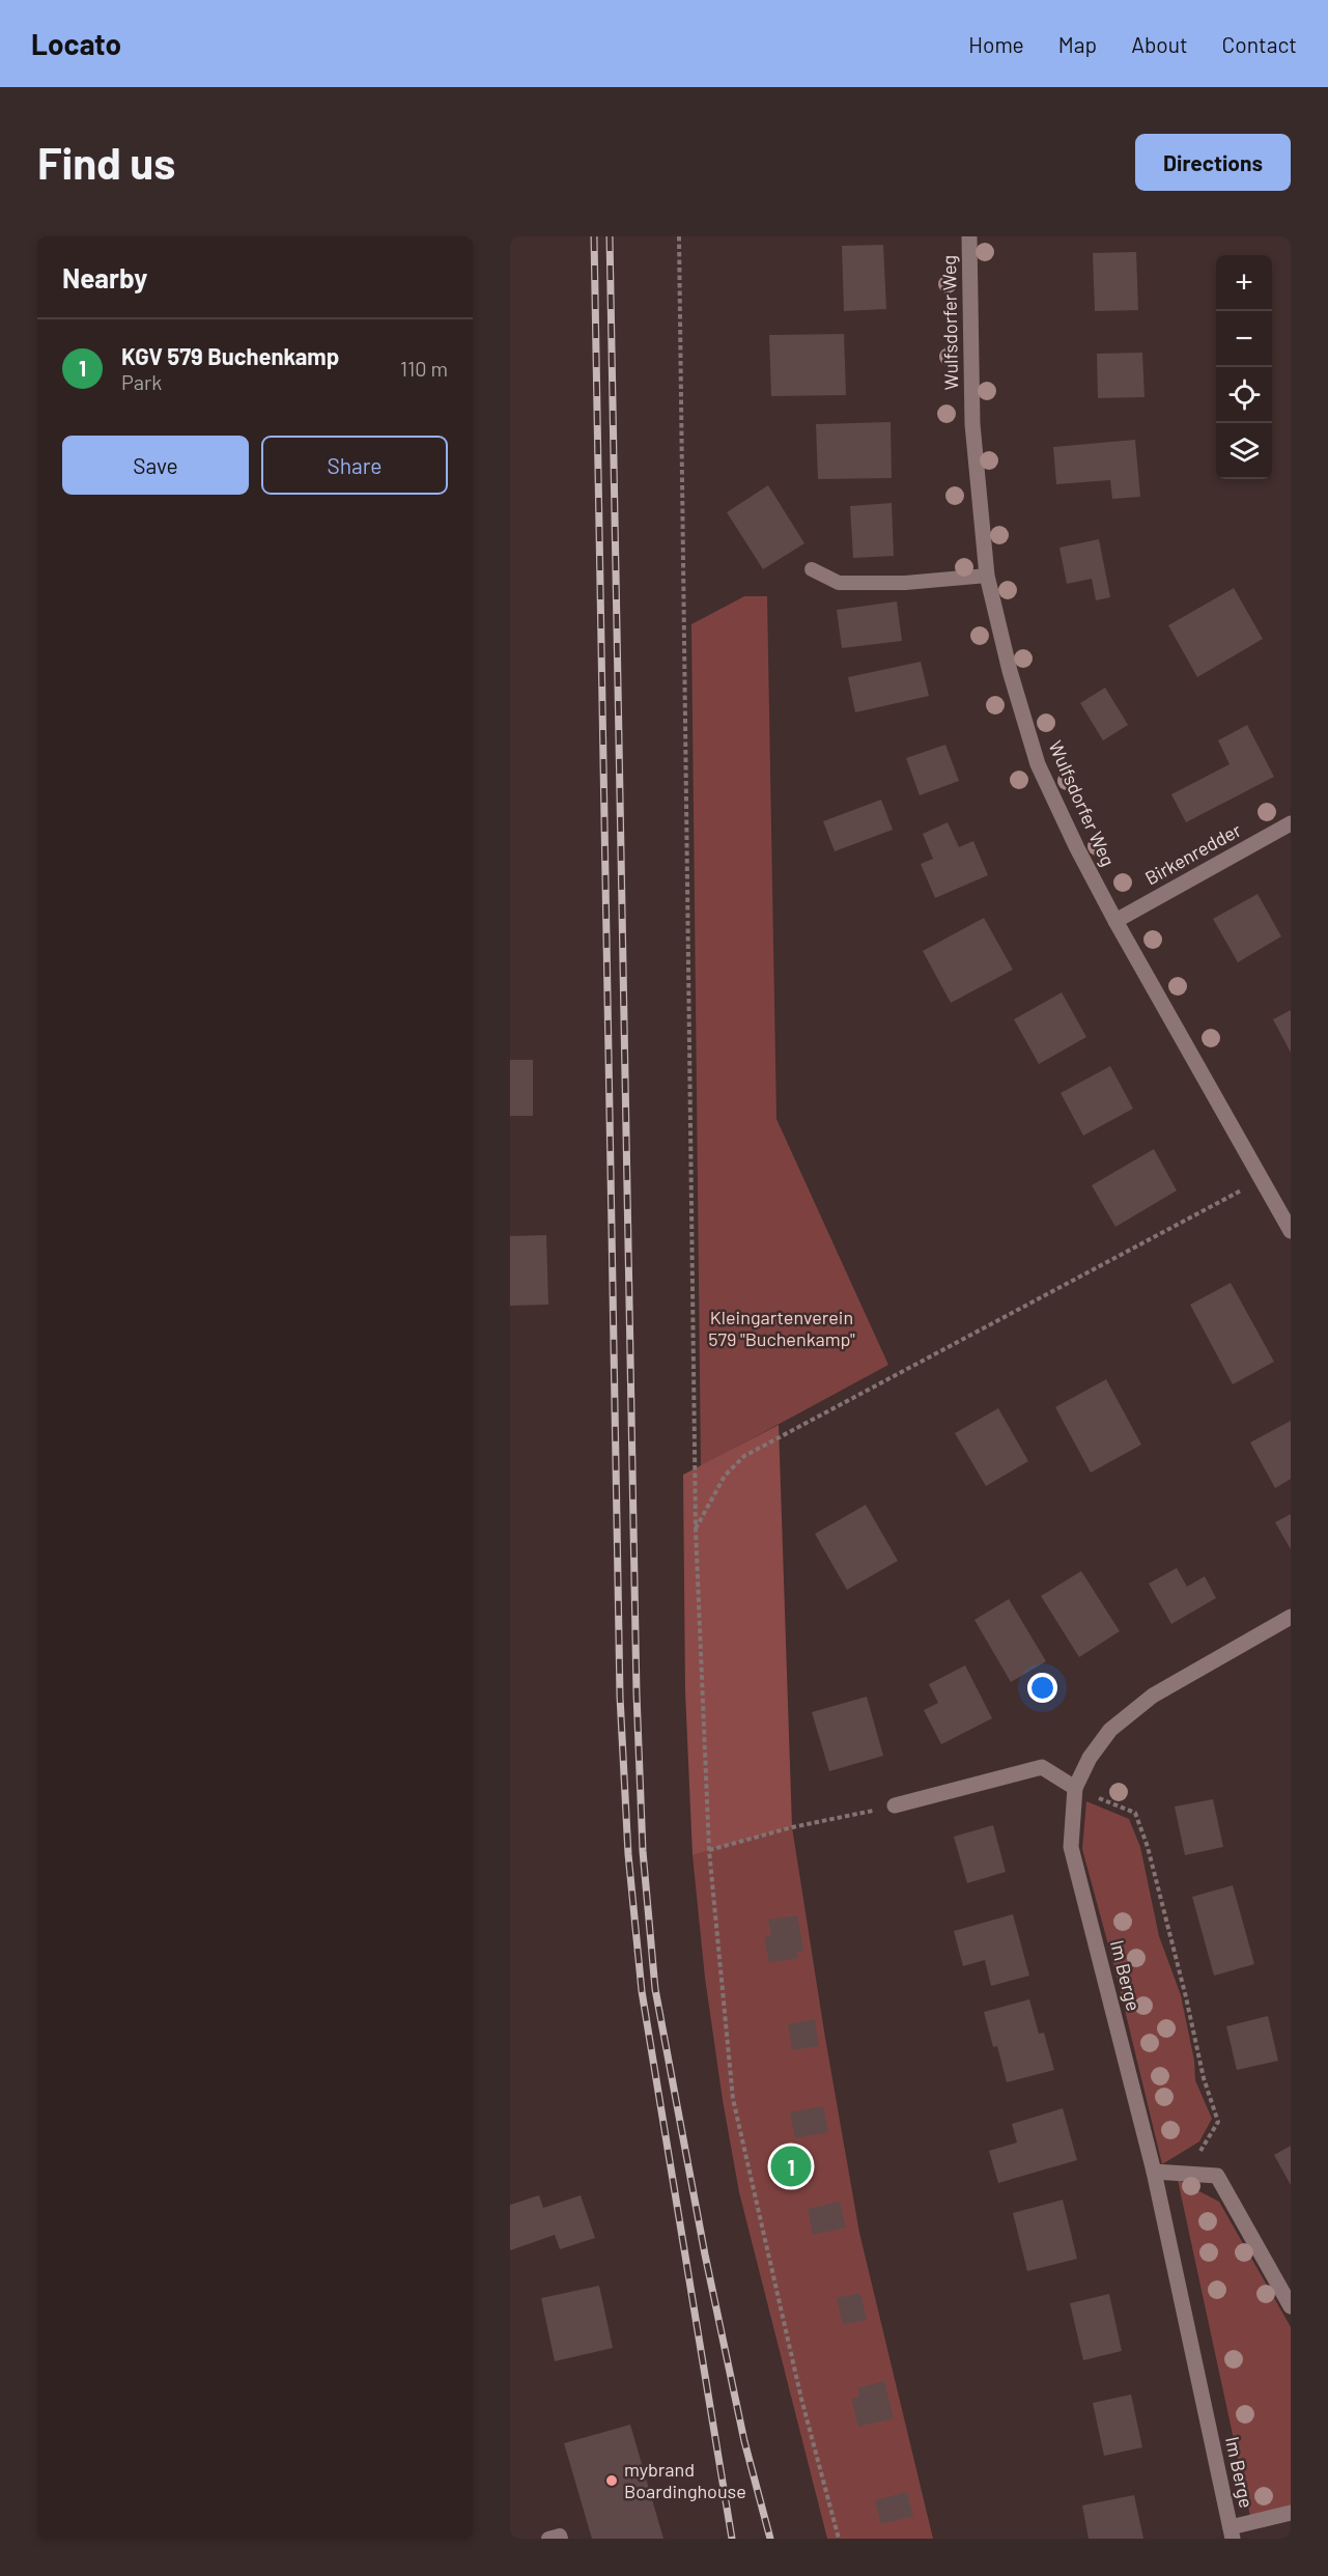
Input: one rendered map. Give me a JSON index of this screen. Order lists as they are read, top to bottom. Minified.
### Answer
{"streets":{"street":["Wulfsdorfer Weg","Birkenredder","Im Berge"]},"crossings":[["Wulfsdorfer Weg","Birkenredder"]],"parks":["Kleingartenverein 579 \"Buchenkamp\""],"places":["mybrand Boardinghouse"],"page":{"header":"Locato","nav":["Home","Map","About","Contact"],"buttons":["Directions",["Save","Share"]],"title":"Find us","heading":"Nearby","map_buttons":["+","−"],"list":[{"mark":"1","name":"KGV 579 Buchenkamp","note":"Park","value":"110 m"}],"pins":"1"}}
